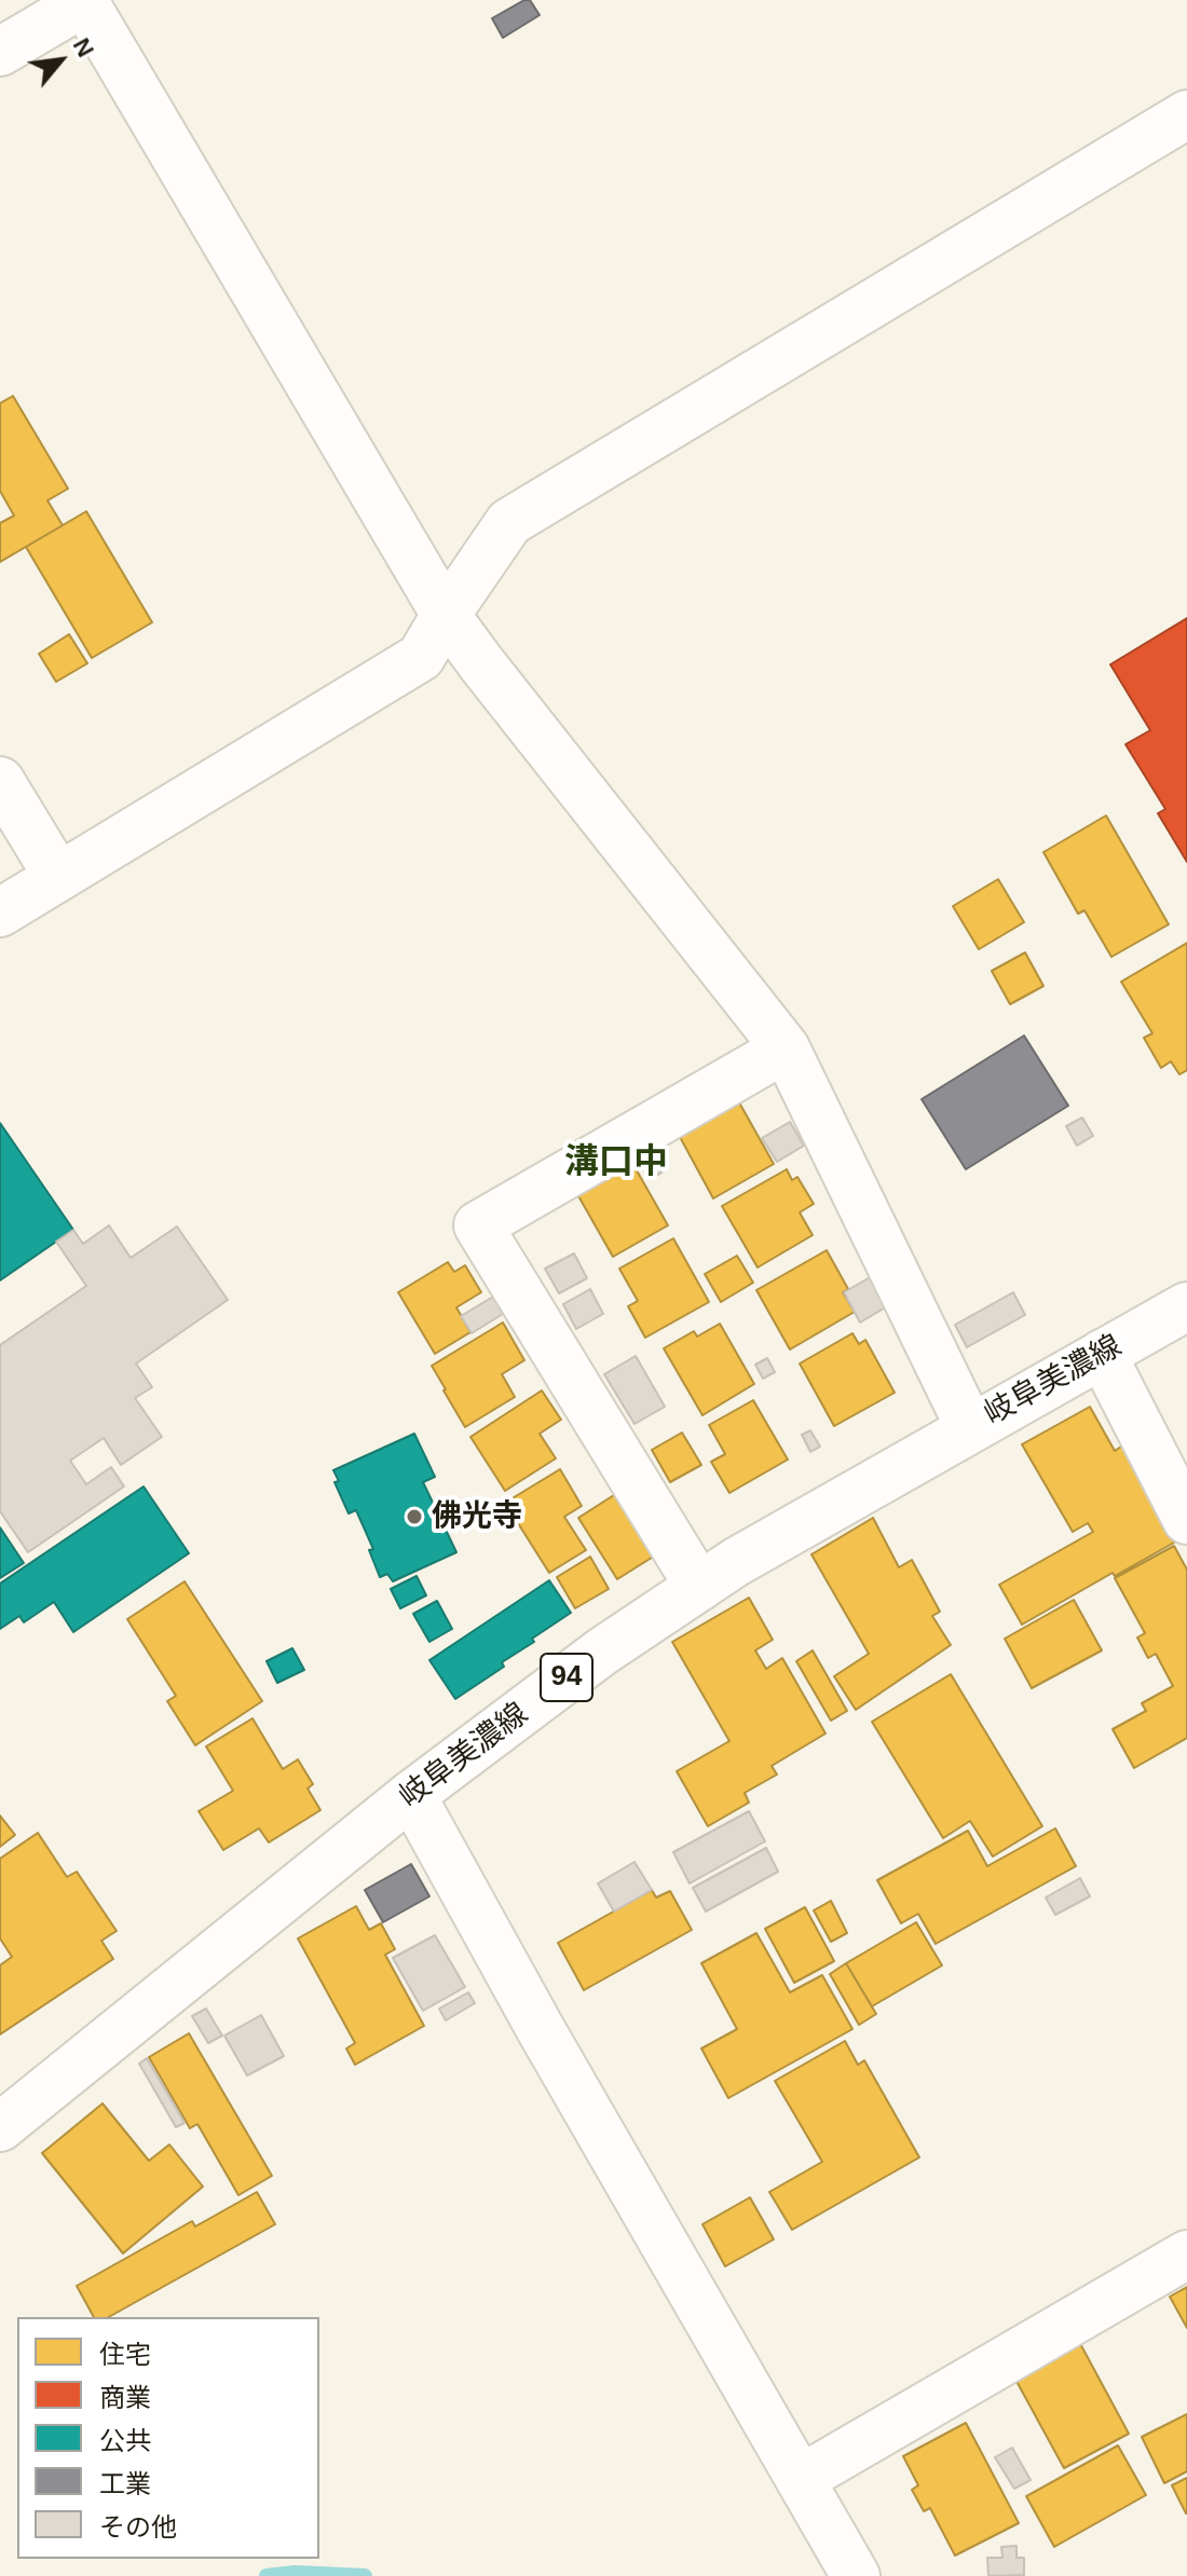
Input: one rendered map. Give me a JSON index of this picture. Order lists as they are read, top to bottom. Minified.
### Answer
{"streets":{"street":["岐阜美濃線","94"]},"districts":["溝口中"],"places":["佛光寺"],"legend":["住宅","商業","公共","工業","その他"],"north":"top right"}
